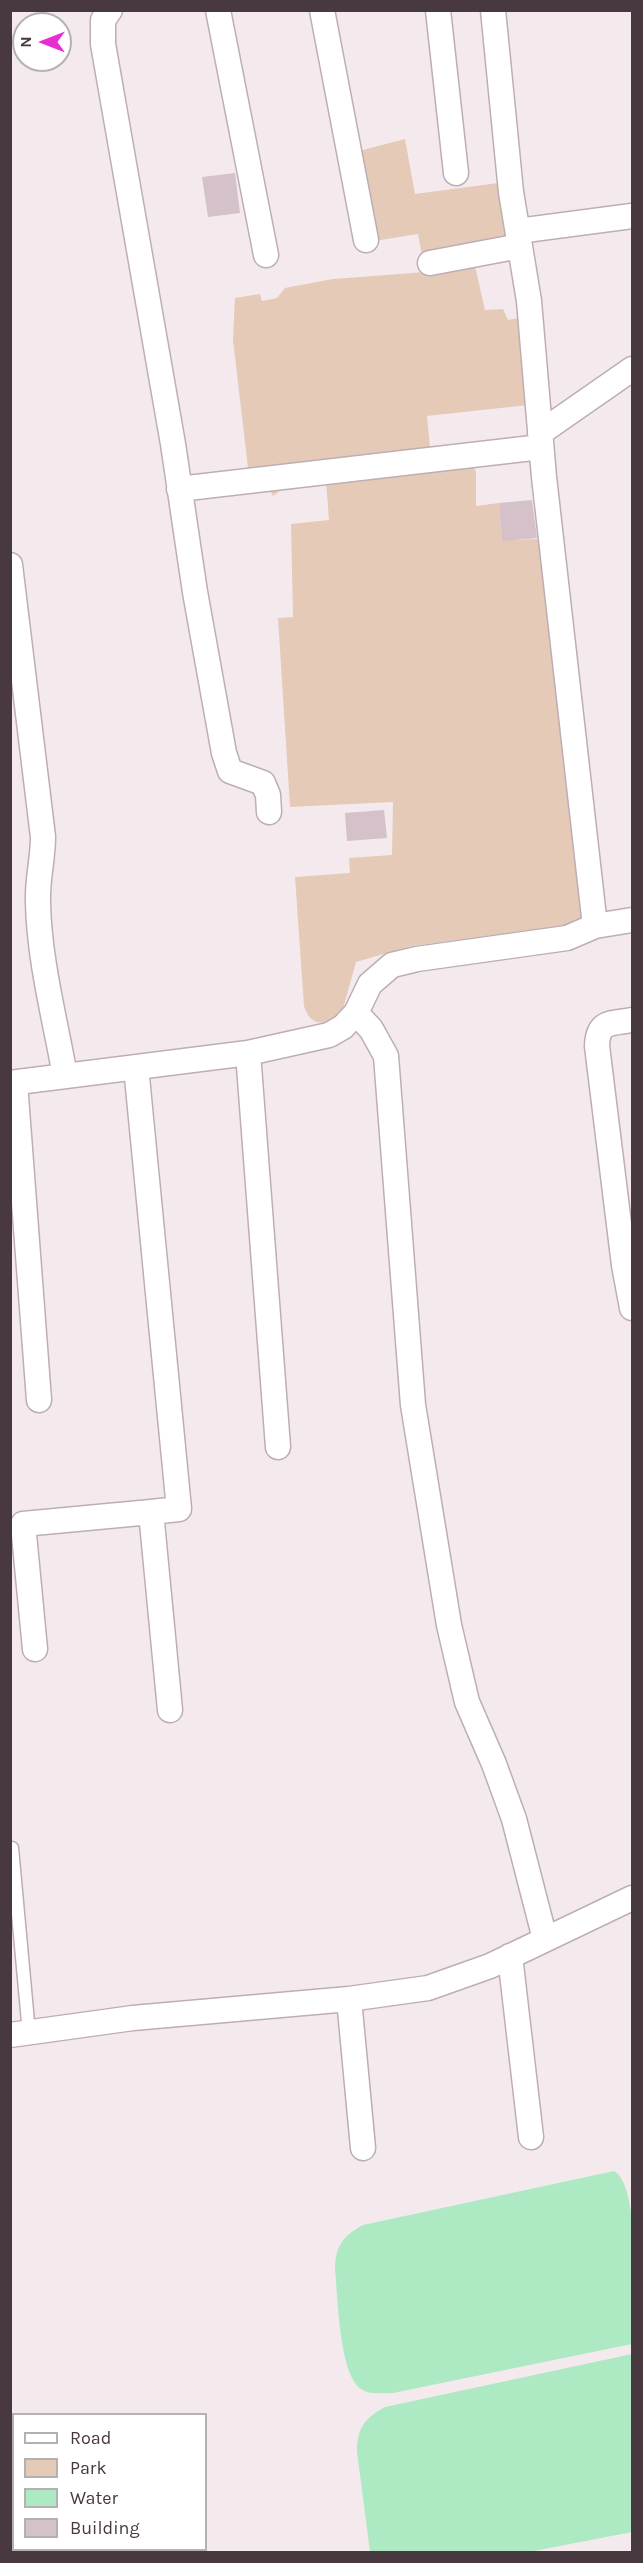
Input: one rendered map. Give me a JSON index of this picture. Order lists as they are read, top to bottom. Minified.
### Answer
{"legend":["Road","Park","Water","Building"],"north":"left"}
